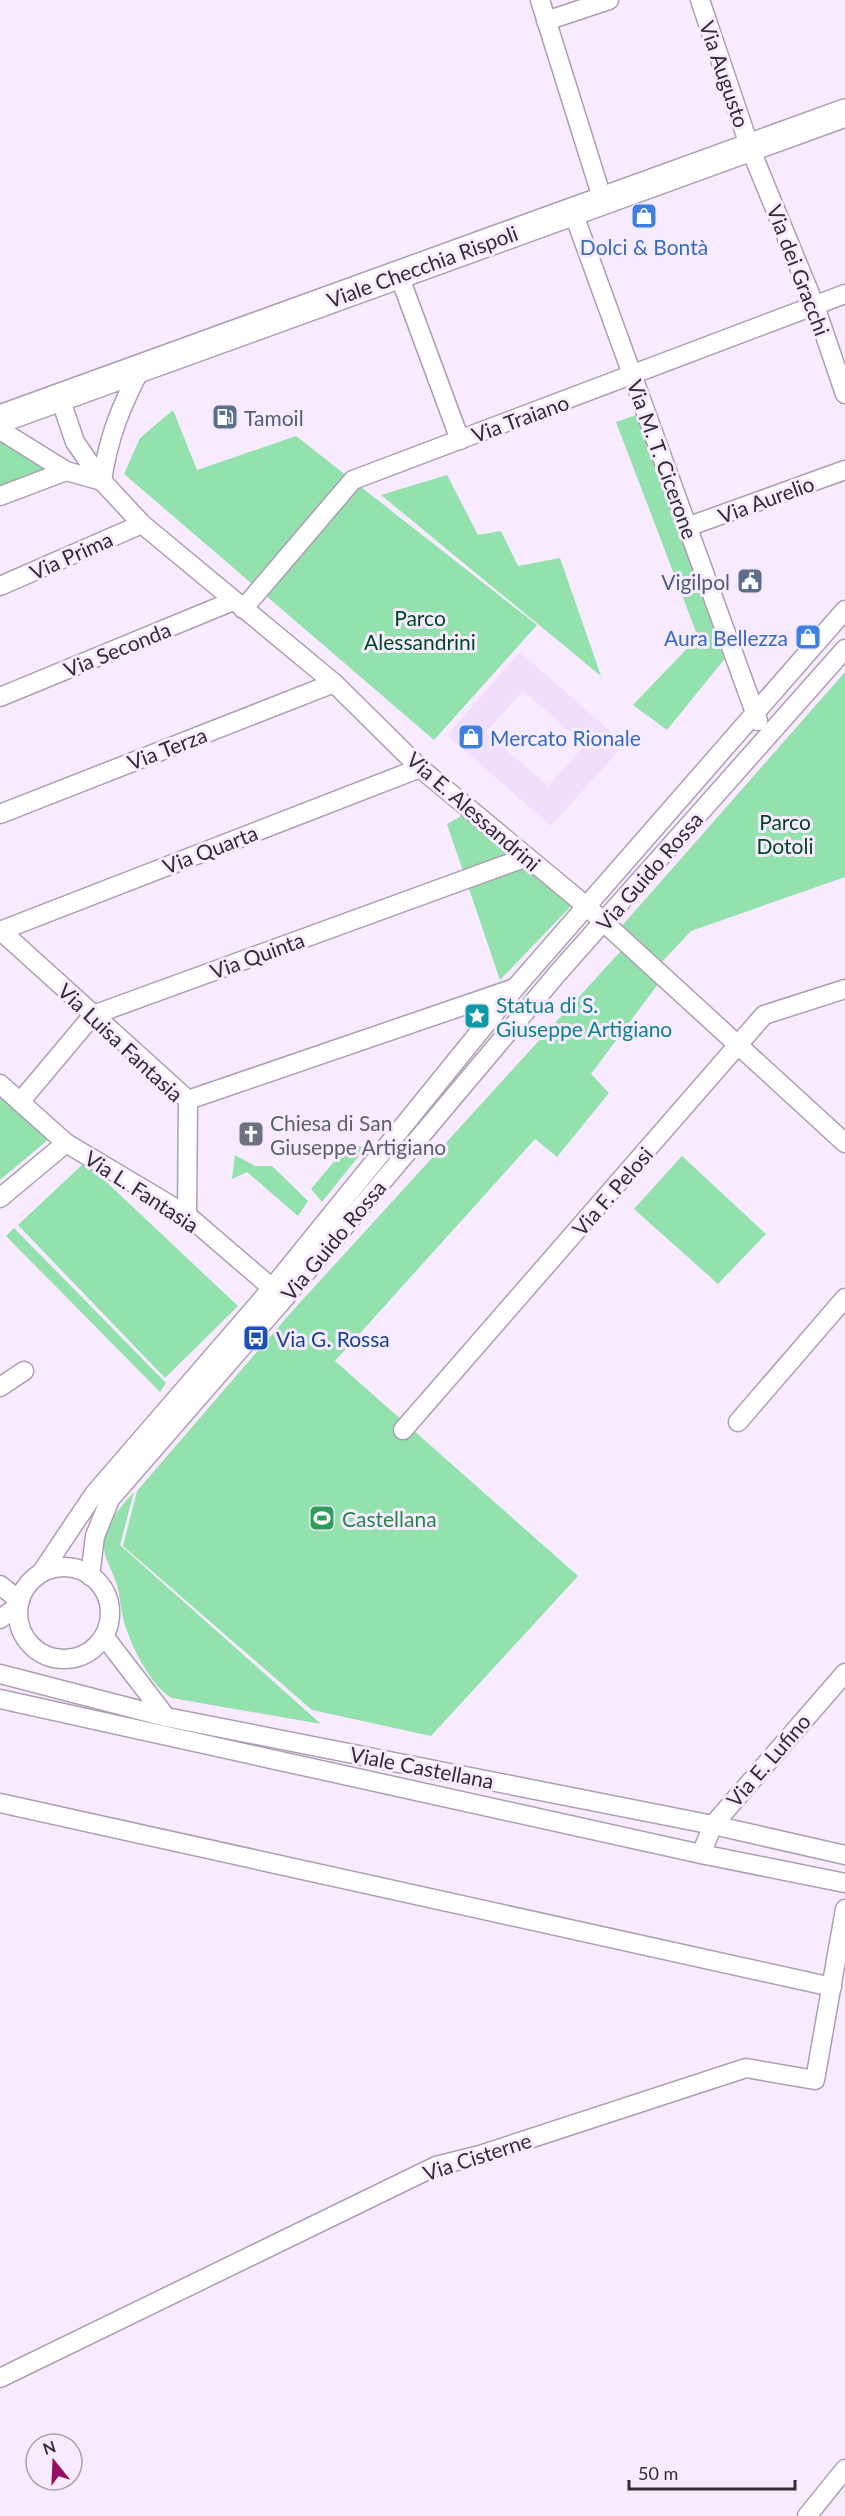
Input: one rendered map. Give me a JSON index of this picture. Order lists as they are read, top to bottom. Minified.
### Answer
{"streets":{"main road":["Viale Checchia Rispoli"],"street":["Via Augusto","Via dei Gracchi","Via Traiano","Via M. T. Cicerone","Via Aurelio","Via Prima","Via Seconda","Via Terza","Via E. Alessandrini","Via Quarta","Via Guido Rossa","Via Quinta","Via Luisa Fantasia","Via L. Fantasia","Via F. Pelosi","Via E. Lufino","Viale Castellana","Via Cisterne"]},"crossings":[["Via Augusto","Viale Checchia Rispoli"],["Via Augusto","Via dei Gracchi"],["Viale Checchia Rispoli","Via dei Gracchi"],["Viale Checchia Rispoli","Via M. T. Cicerone"],["Viale Checchia Rispoli","Via E. Alessandrini"],["Via dei Gracchi","Via Traiano"],["Via Traiano","Via M. T. Cicerone"],["Via Traiano","Via Seconda"],["Via Traiano","Via E. Alessandrini"],["Via M. T. Cicerone","Via Aurelio"],["Via M. T. Cicerone","Via Guido Rossa"],["Via Prima","Via E. Alessandrini"],["Via Seconda","Via E. Alessandrini"],["Via Terza","Via E. Alessandrini"],["Via E. Alessandrini","Via Quarta"],["Via E. Alessandrini","Via Guido Rossa"],["Via E. Alessandrini","Via Quinta"],["Via E. Alessandrini","Via F. Pelosi"],["Via Quarta","Via Luisa Fantasia"],["Via Guido Rossa","Via L. Fantasia"],["Via Quinta","Via Luisa Fantasia"],["Via Quinta","Via L. Fantasia"],["Via Luisa Fantasia","Via L. Fantasia"],["Via E. Lufino","Viale Castellana"]],"parks":["Parco Alessandrini","Parco Dotoli"],"places":{"shop":["Dolci & Bontà","Aura Bellezza","Mercato Rionale"],"fuel station":["Tamoil"],"public building":["Vigilpol"],"place":["Statua di S. Giuseppe Artigiano"],"church":["Chiesa di San Giuseppe Artigiano"],"bus stop":["Via G. Rossa"],"sports":["Castellana"]},"scale_bar":"50 m","north":"top"}
